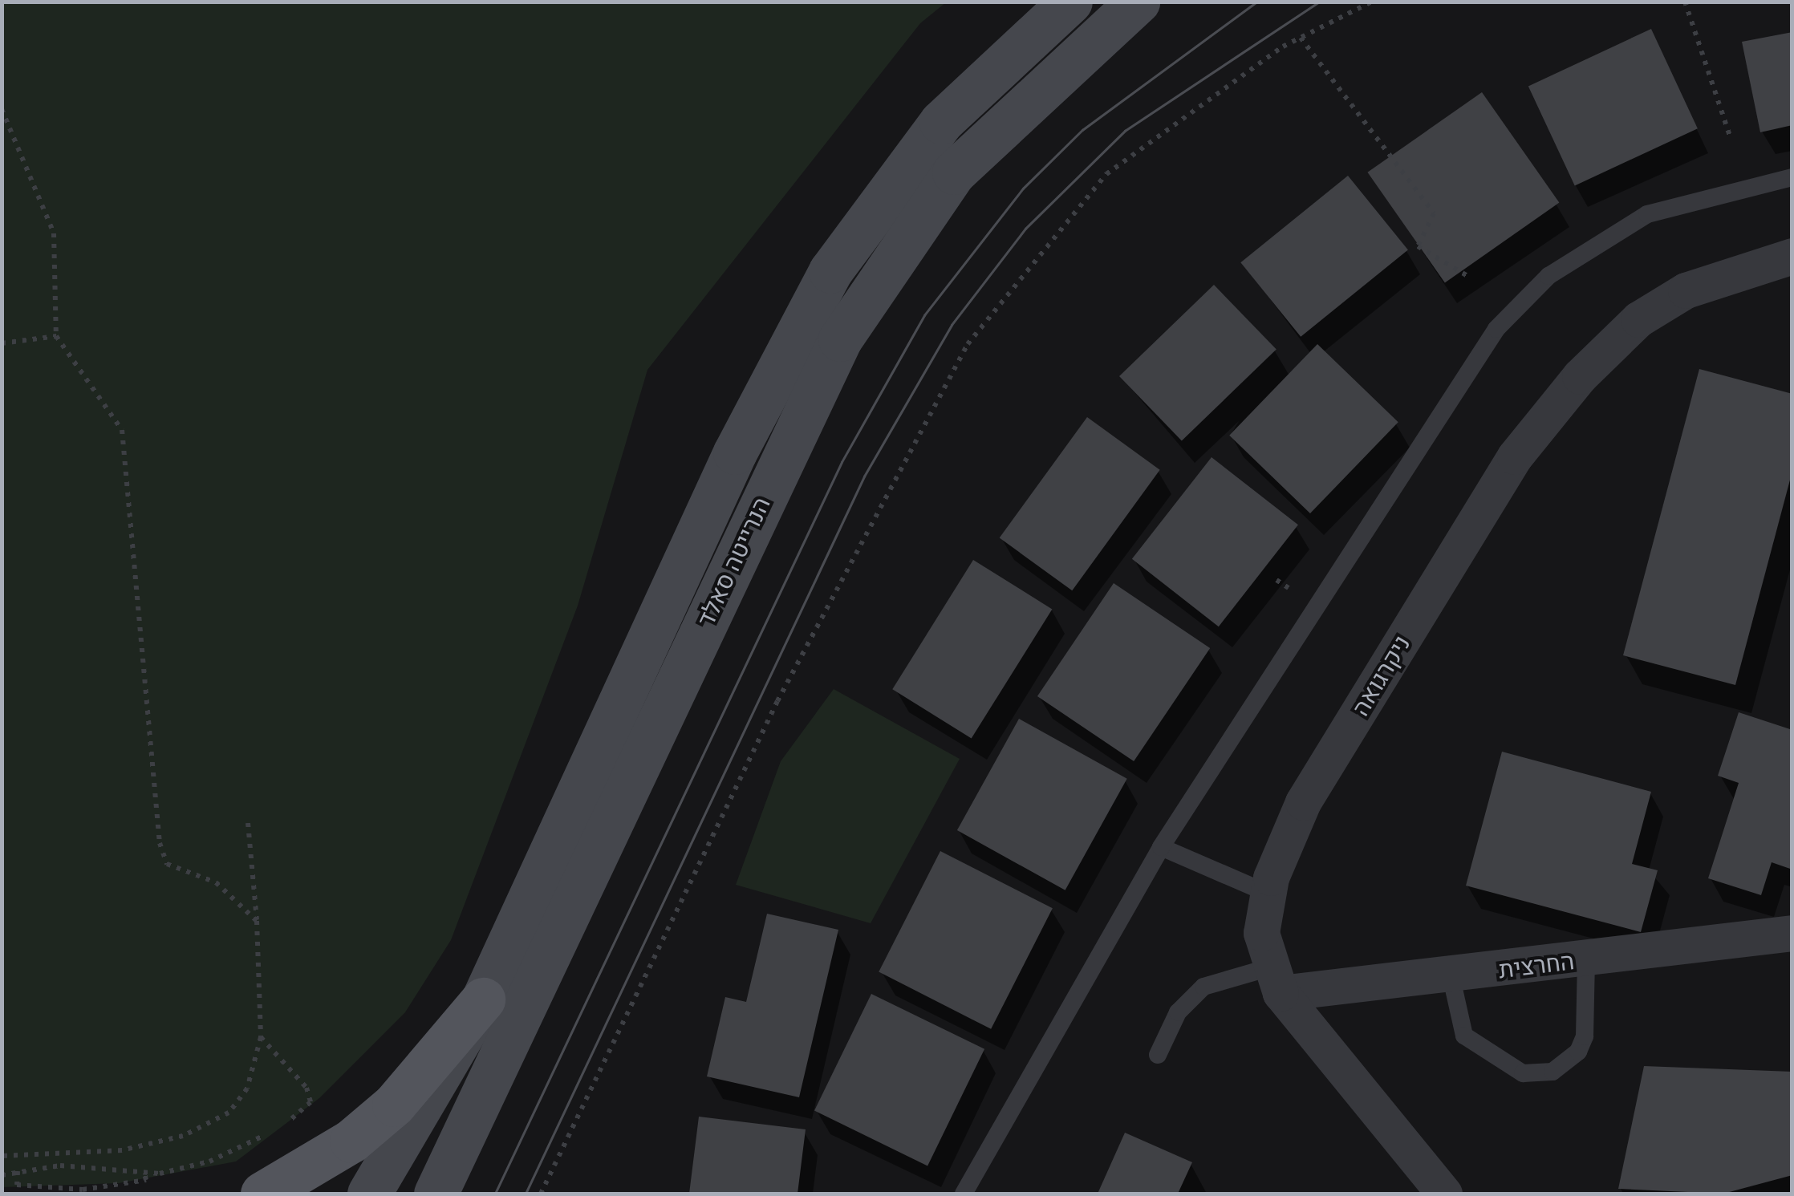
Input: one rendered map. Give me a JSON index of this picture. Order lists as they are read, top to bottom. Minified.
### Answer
{"streets":{"main road":["הנרייטה סאלד"],"street":["ניקרגואה","החרצית"]},"crossings":[["ניקרגואה","החרצית"]]}
